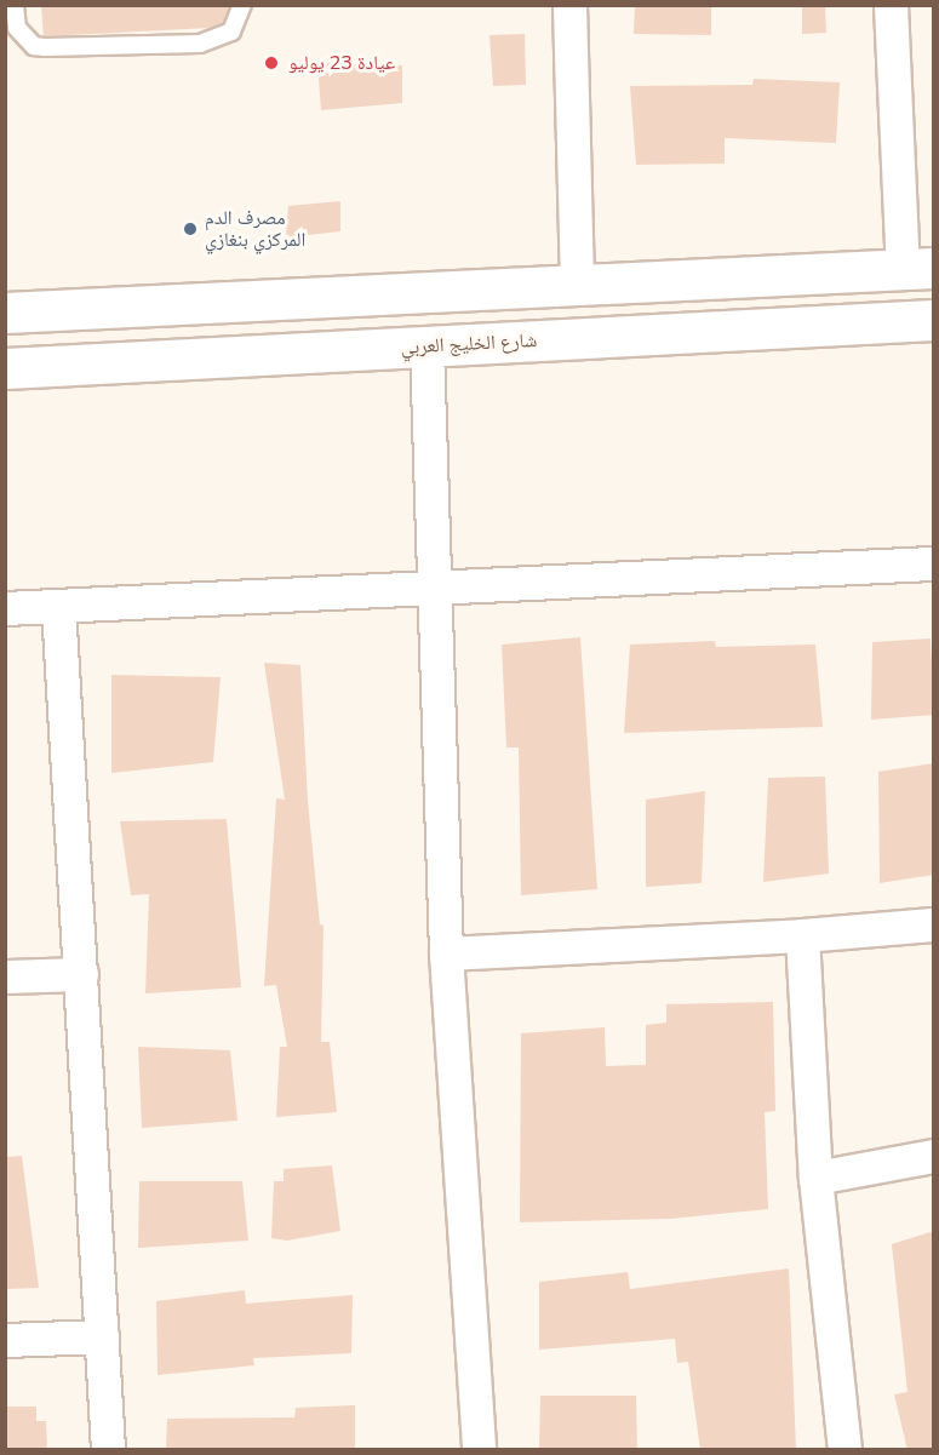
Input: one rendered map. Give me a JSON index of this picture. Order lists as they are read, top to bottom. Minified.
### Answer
{"streets":{"main road":["شارع الخليج العربي"]},"places":["عيادة 23 يوليو","مصرف الدم المركزي بنغازي"]}
